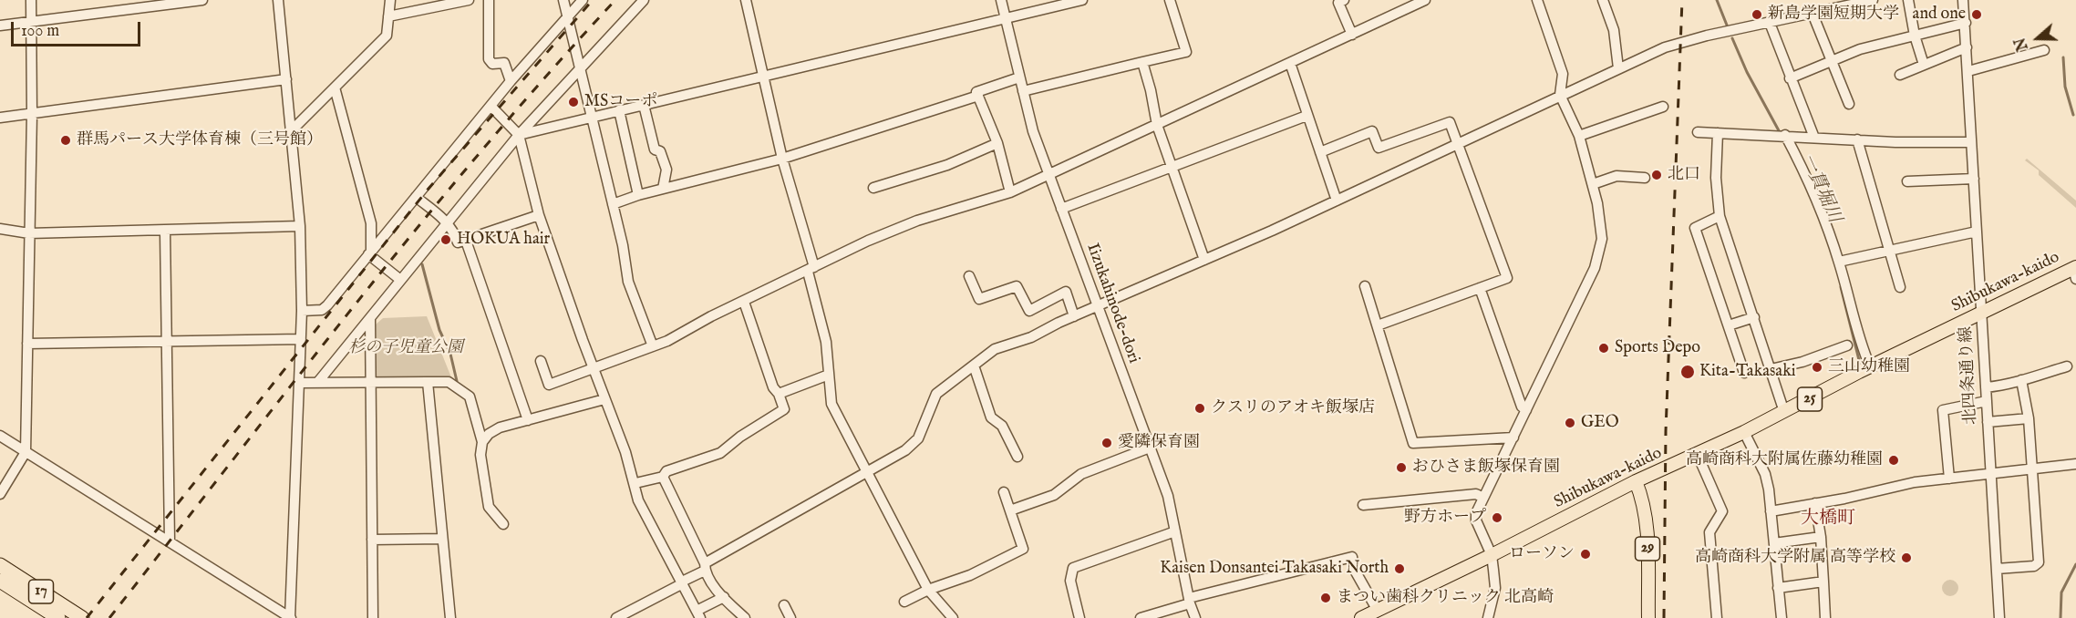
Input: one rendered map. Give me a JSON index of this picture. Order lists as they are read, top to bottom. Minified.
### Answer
{"streets":{"highway":["17"],"main road":["Shibukawa-kaido","25","29"],"street":["Iizukahinode-dori","北四条通り線"]},"crossings":[["Shibukawa-kaido","北四条通り線"],["Shibukawa-kaido","29"]],"districts":["大橋町"],"water":["一貫堀川"],"parks":["杉の子児童公園"],"places":["新島学園短期大学","and one","MSコーポ","群馬パース大学体育棟（三号館）","北口","HOKUA hair","Sports Depo","三山幼稚園","Kita-Takasaki","クスリのアオキ飯塚店","GEO","愛隣保育園","高崎商科大附属佐藤幼稚園","おひさま飯塚保育園","野方ホープ","ローソン","高崎商科大学附属 高等学校","Kaisen Donsantei Takasaki North","まつい歯科クリニック 北高崎"],"scale_bar":"100 m","north":"left"}
